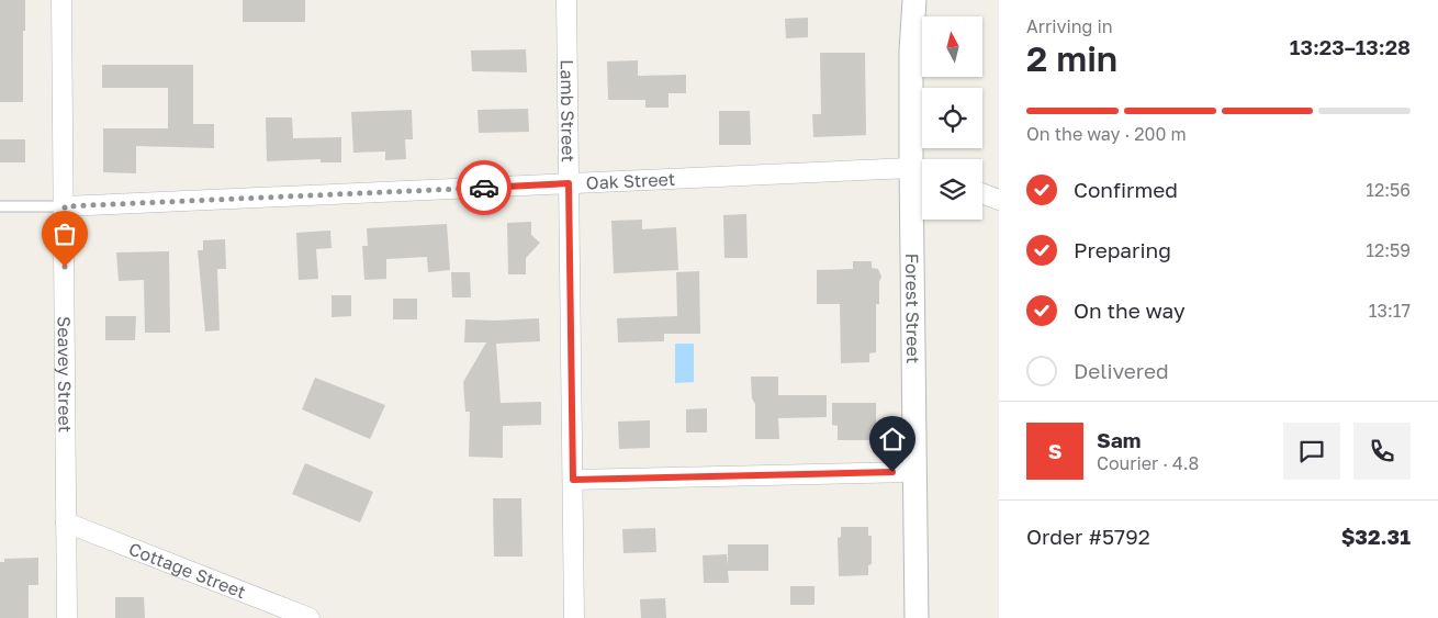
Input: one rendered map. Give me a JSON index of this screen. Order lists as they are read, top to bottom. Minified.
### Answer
{"streets":{"street":["Lamb Street","Oak Street","Forest Street","Seavey Street","Cottage Street"]},"crossings":[["Lamb Street","Oak Street"],["Oak Street","Forest Street"],["Oak Street","Seavey Street"],["Seavey Street","Cottage Street"]],"north":"top","page":{"heading":["2 min","Arriving in","13:23–13:28"],"panel":["Sam","Courier · 4.8","Order #5792","$32.31"],"bar":"On the way · 200 m","list":[["Confirmed","12:56"],["Preparing","12:59"],["On the way","13:17"],"Delivered"],"round":"S"}}
